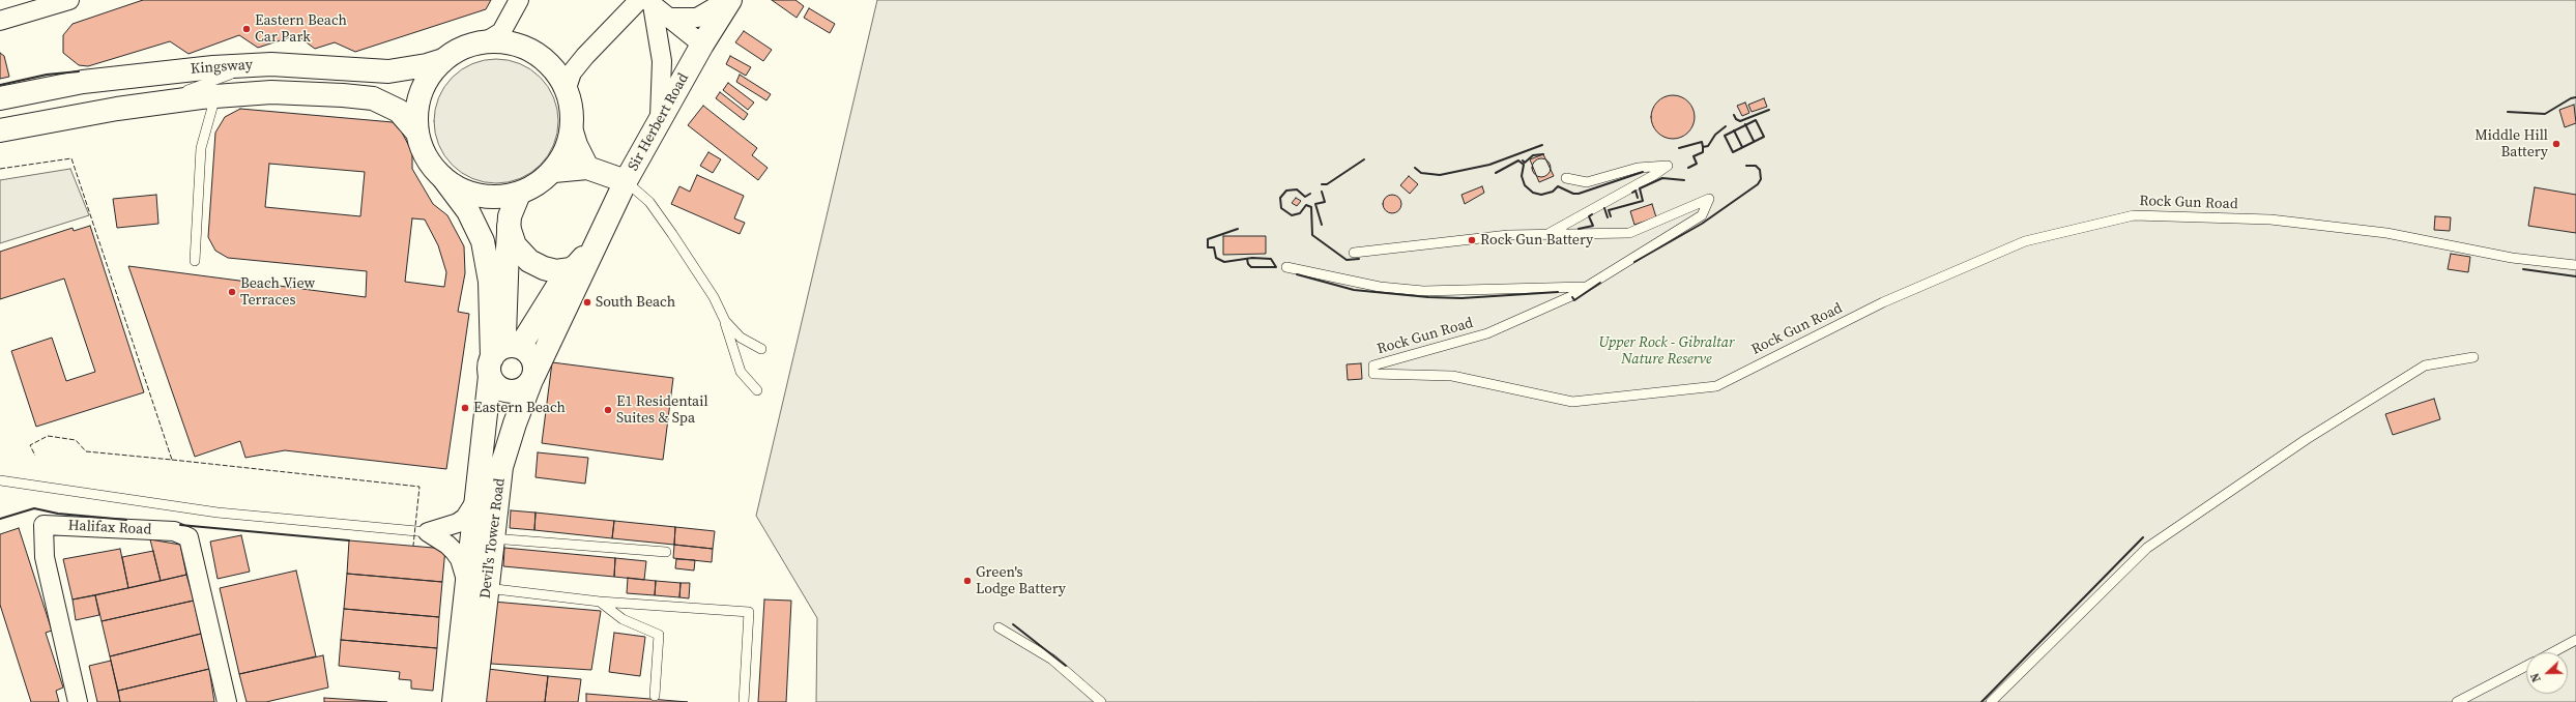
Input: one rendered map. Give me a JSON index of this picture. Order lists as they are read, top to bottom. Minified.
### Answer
{"streets":{"main road":["Kingsway","Sir Herbert Road","Devil's Tower Road"],"street":["Halifax Road"],"lane":["Rock Gun Road"]},"crossings":[["Sir Herbert Road","Devil's Tower Road"]],"parks":["Upper Rock - Gibraltar Nature Reserve"],"places":["Eastern Beach Car Park","Middle Hill Battery","Rock Gun Battery","Beach View Terraces","South Beach","Eastern Beach","E1 Residentail Suites & Spa","Green's Lodge Battery"],"north":"left"}
